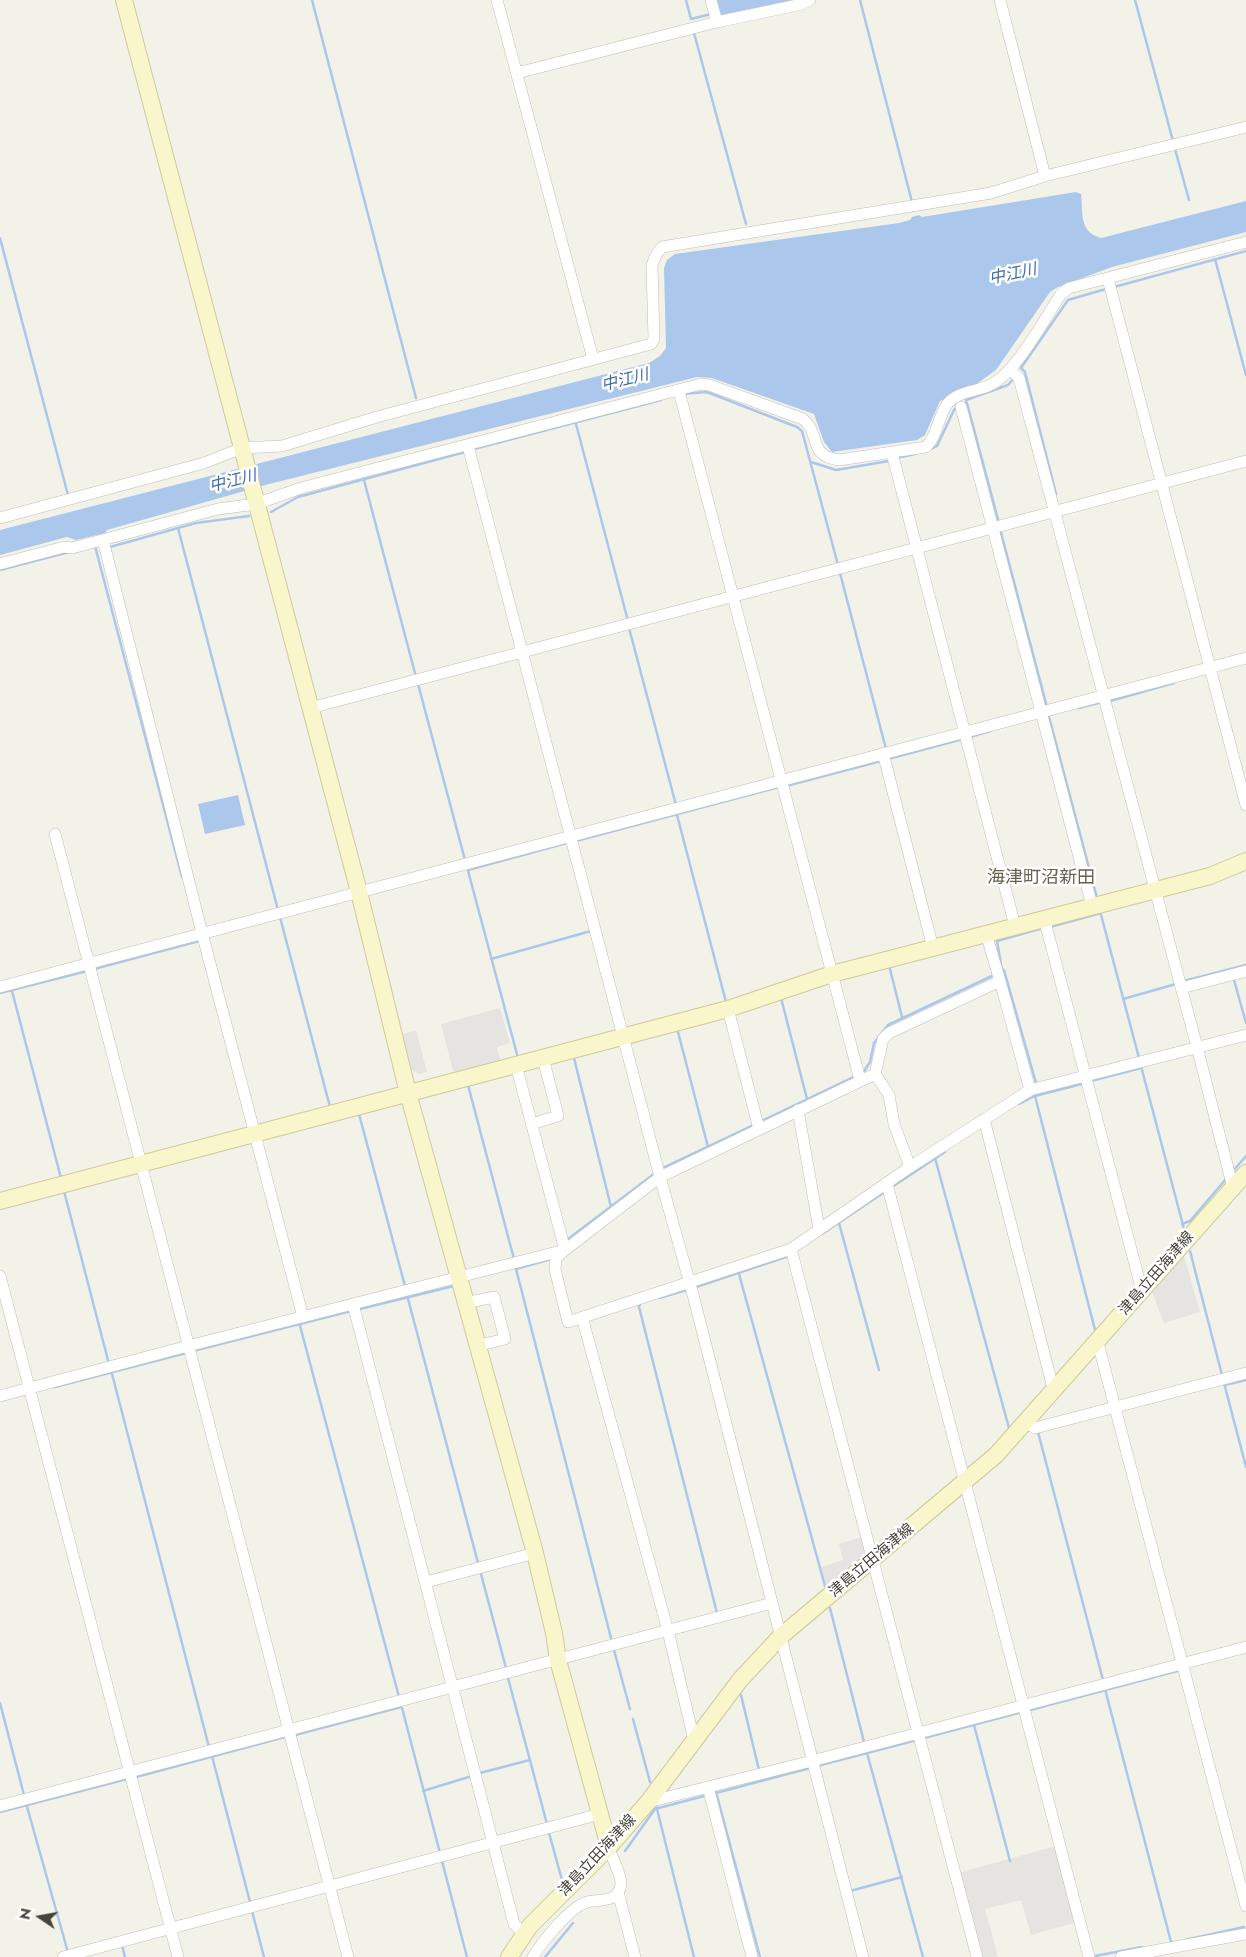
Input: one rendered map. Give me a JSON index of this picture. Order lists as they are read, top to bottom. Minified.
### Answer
{"streets":{"street":["津島立田海津線"]},"districts":["海津町沼新田"],"water":["中江川"],"north":"left"}
